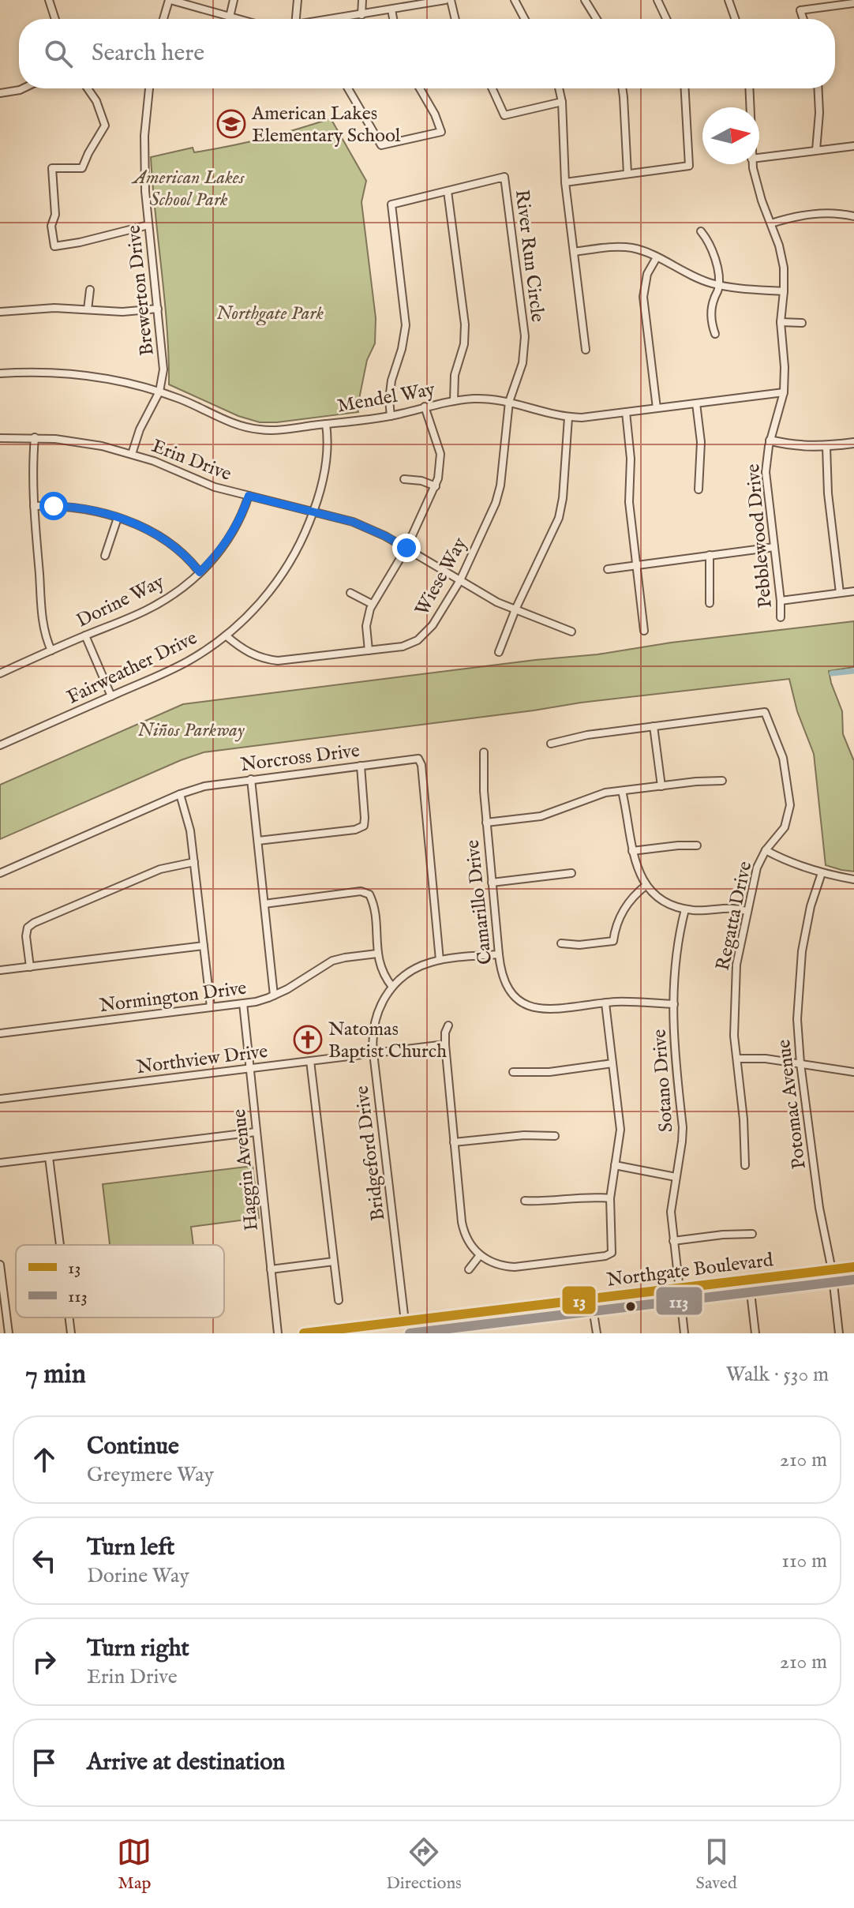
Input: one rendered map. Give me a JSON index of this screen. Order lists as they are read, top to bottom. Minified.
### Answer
{"streets":{"main road":["Northgate Boulevard"],"street":["River Run Circle","Brewerton Drive","Mendel Way","Erin Drive","Pebblewood Drive","Wiese Way","Dorine Way","Fairweather Drive","Norcross Drive","Camarillo Drive","Regatta Drive","Normington Drive","Northview Drive","Sotano Drive","Potomac Avenue","Bridgeford Drive","Haggin Avenue"]},"crossings":[["River Run Circle","Mendel Way"],["River Run Circle","Wiese Way"],["Brewerton Drive","Mendel Way"],["Brewerton Drive","Erin Drive"],["Mendel Way","Pebblewood Drive"],["Mendel Way","Wiese Way"],["Mendel Way","Fairweather Drive"],["Erin Drive","Wiese Way"],["Erin Drive","Dorine Way"],["Erin Drive","Fairweather Drive"],["Wiese Way","Fairweather Drive"],["Norcross Drive","Bridgeford Drive"],["Camarillo Drive","Sotano Drive"],["Camarillo Drive","Bridgeford Drive"],["Normington Drive","Haggin Avenue"],["Northview Drive","Bridgeford Drive"],["Northview Drive","Haggin Avenue"],["Sotano Drive","Northgate Boulevard"],["Potomac Avenue","Northgate Boulevard"],["Bridgeford Drive","Northgate Boulevard"]],"parks":["American Lakes School Park","Northgate Park","Niños Parkway"],"places":{"school or university":["American Lakes Elementary School"],"church":["Natomas Baptist Church"]},"lines":["transit line 13","transit line 113"],"legend":["13","113"],"north":"right","page":{"search":"Search here","heading":["7 min","Walk · 530 m"],"list":[["Continue","Greymere Way","210 m"],["Turn left","Dorine Way","110 m"],["Turn right","Erin Drive","210 m"],"Arrive at destination"],"nav":["Map","Directions","Saved"]}}
